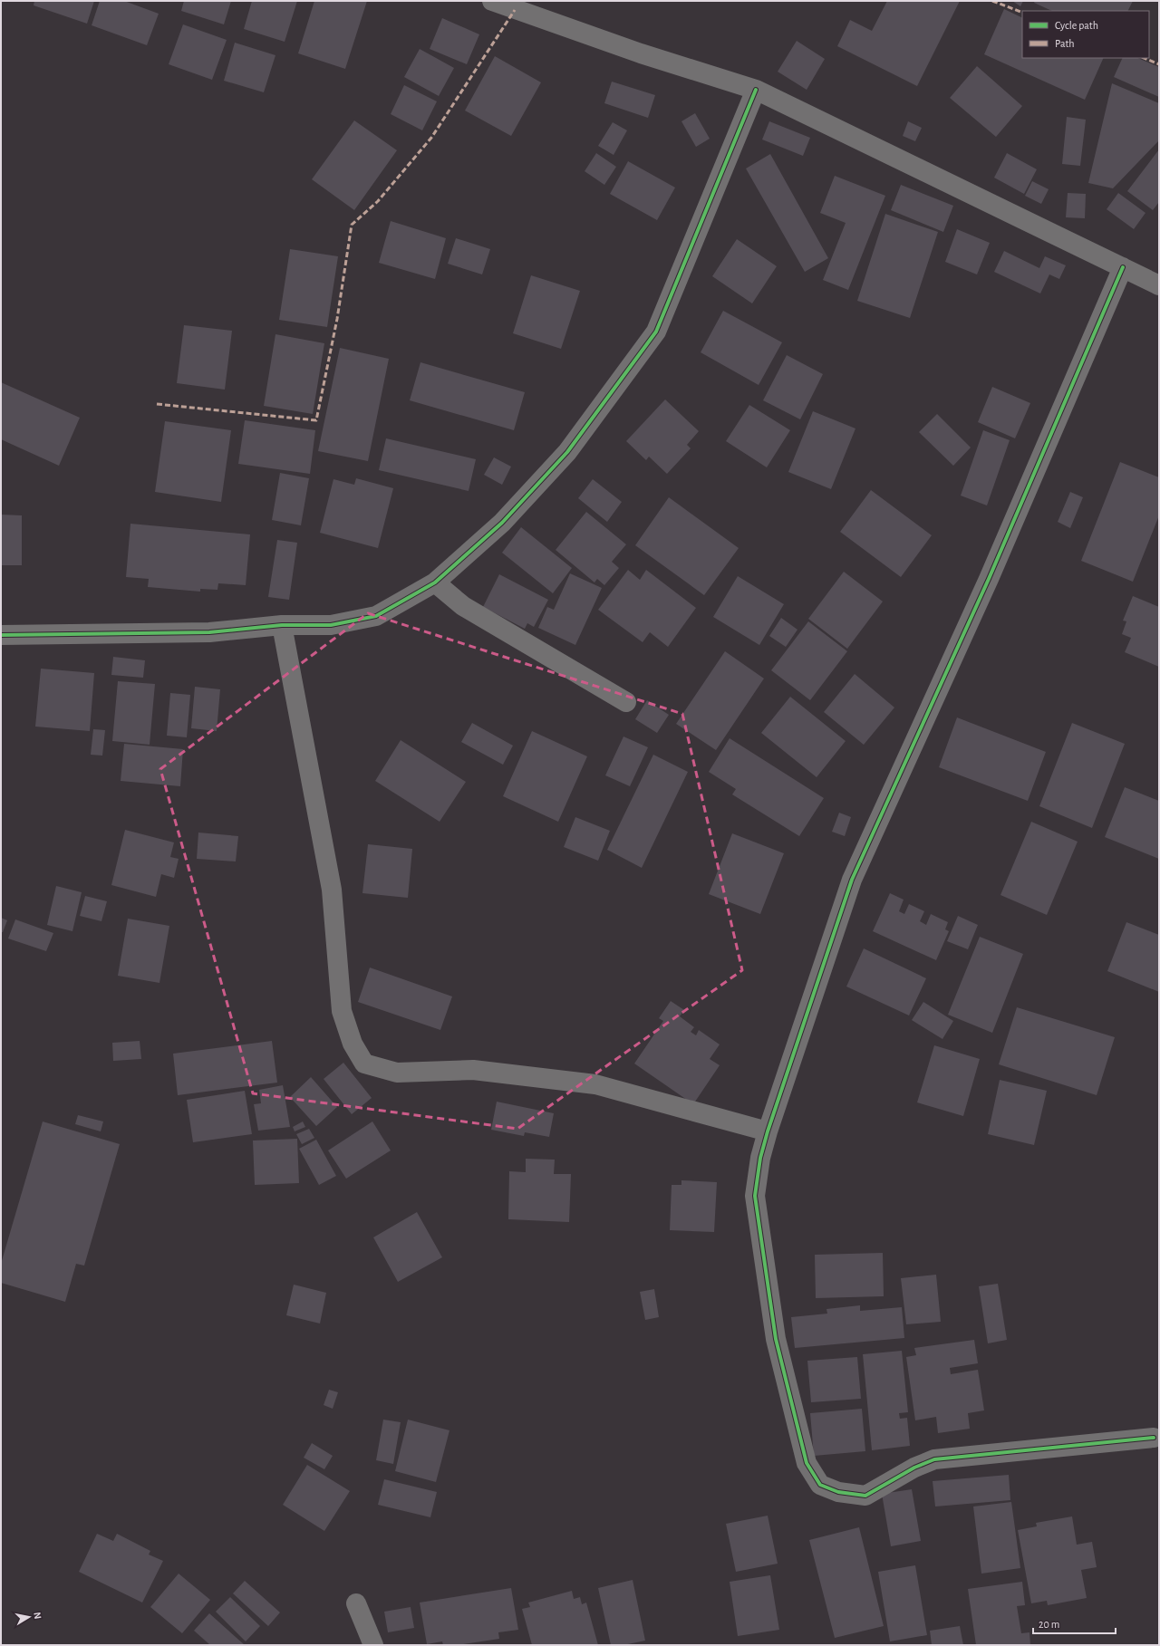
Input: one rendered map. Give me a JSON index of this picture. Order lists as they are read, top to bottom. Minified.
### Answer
{"legend":["Cycle path","Path"],"scale_bar":"20 m","north":"right"}
